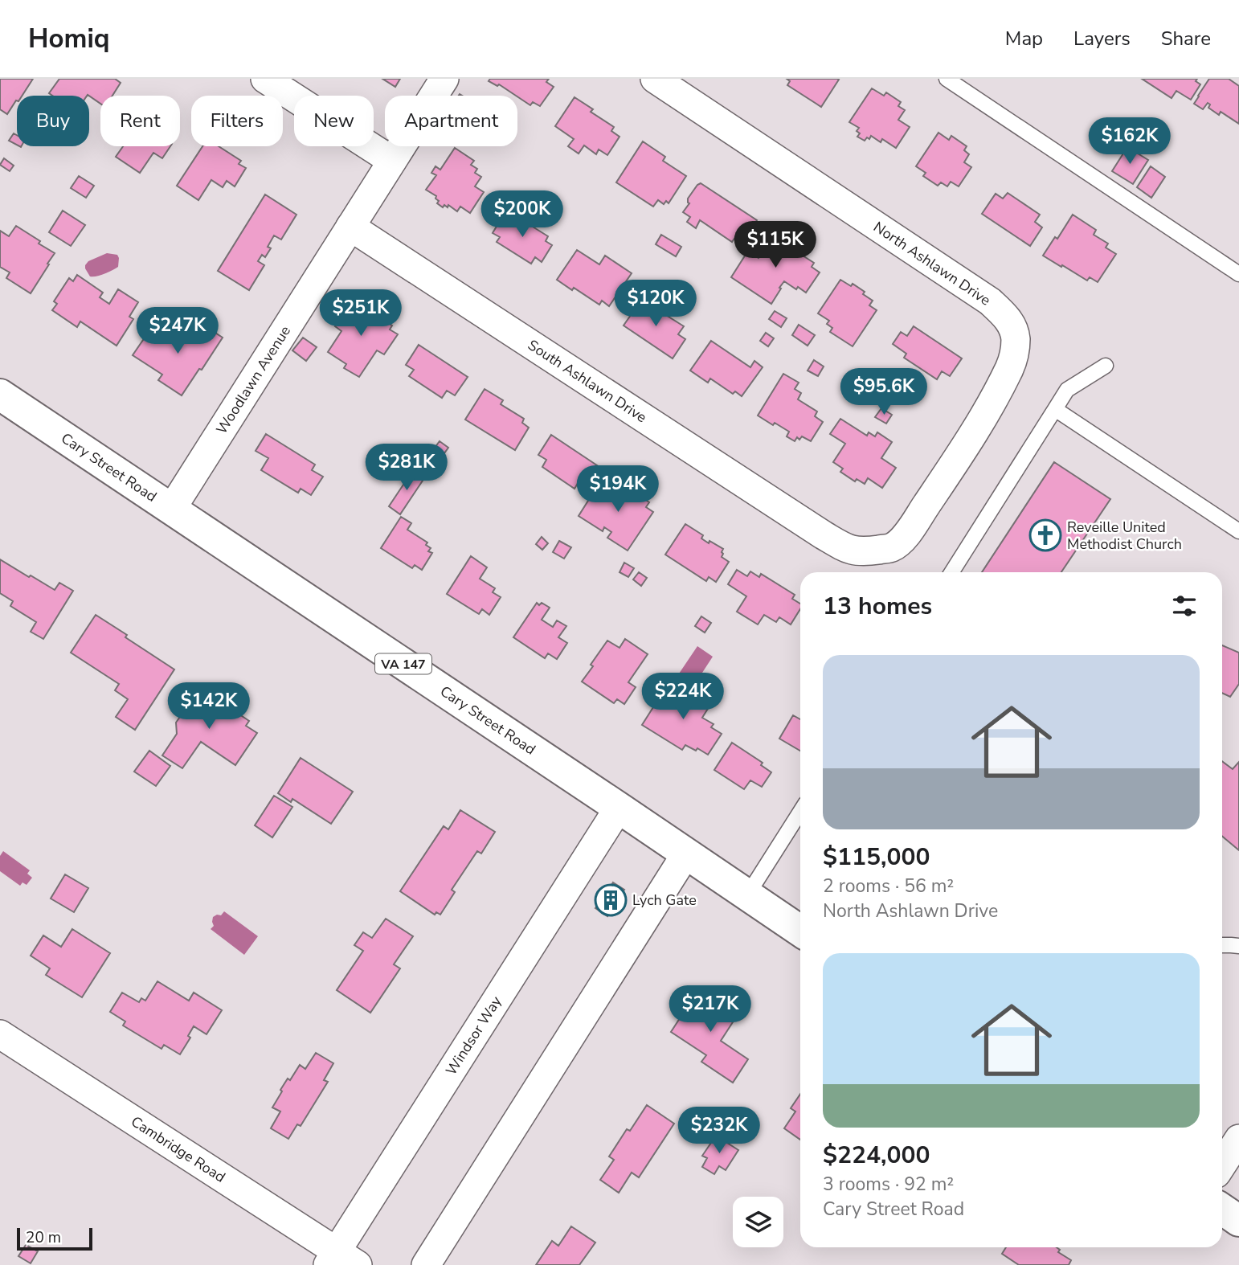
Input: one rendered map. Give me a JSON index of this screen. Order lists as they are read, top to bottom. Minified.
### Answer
{"streets":{"main road":["Cary Street Road","VA 147"],"street":["North Ashlawn Drive","Woodlawn Avenue","South Ashlawn Drive","Windsor Way","Cambridge Road"]},"crossings":[["North Ashlawn Drive","South Ashlawn Drive"],["Woodlawn Avenue","South Ashlawn Drive"],["Woodlawn Avenue","Cary Street Road"],["Cary Street Road","Windsor Way"],["Windsor Way","Cambridge Road"]],"places":{"church":["Reveille United Methodist Church"],"building":["Lych Gate"]},"scale_bar":"20 m","page":{"header":"Homiq","nav":["Map","Layers","Share"],"chip":["Buy","Rent","Filters","New","Apartment"],"price":["$162K","$200K","$115K","$120K","$251K","$247K","$95.6K","$281K","$194K","$224K","$142K","$217K","$232K"],"heading":"13 homes","list":[{"name":"$115,000","note":"2 rooms · 56 m² · North Ashlawn Drive"},{"name":"$224,000","note":"3 rooms · 92 m² · Cary Street Road"}],"scale":"20 m"}}
